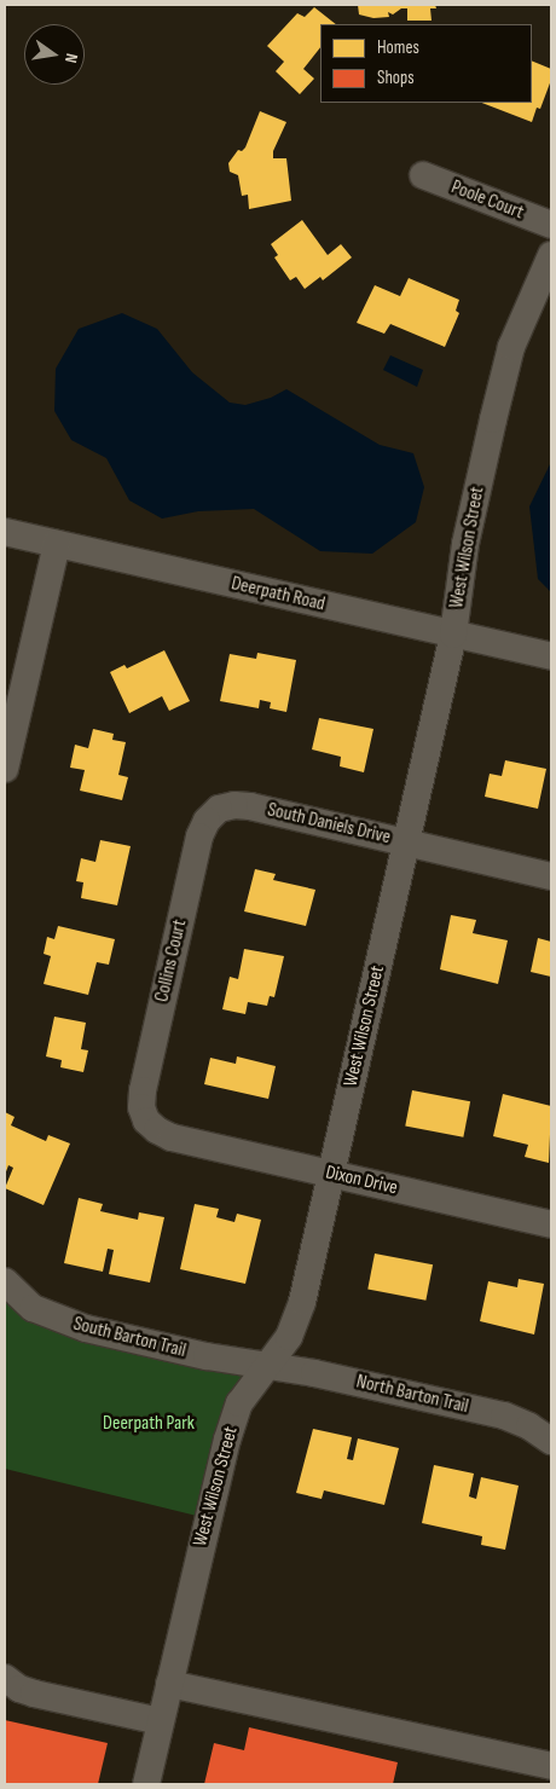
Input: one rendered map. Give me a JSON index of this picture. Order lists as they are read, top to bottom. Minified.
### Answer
{"streets":{"street":["Poole Court","West Wilson Street","Deerpath Road","South Daniels Drive","Collins Court","Dixon Drive","South Barton Trail","North Barton Trail"]},"crossings":[["West Wilson Street","Deerpath Road"],["West Wilson Street","South Daniels Drive"],["West Wilson Street","Dixon Drive"],["West Wilson Street","South Barton Trail"],["West Wilson Street","North Barton Trail"],["South Daniels Drive","Collins Court"],["Collins Court","Dixon Drive"],["South Barton Trail","North Barton Trail"]],"parks":["Deerpath Park"],"legend":["Homes","Shops"],"north":"right"}
